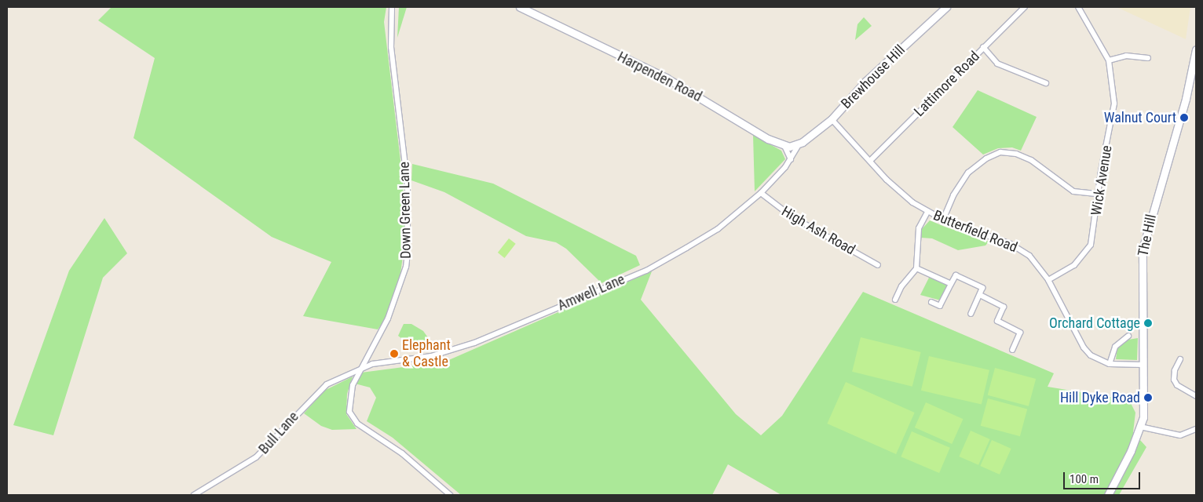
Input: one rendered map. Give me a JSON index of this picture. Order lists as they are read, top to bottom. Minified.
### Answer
{"streets":{"street":["Harpenden Road","Brewhouse Hill","Lattimore Road","Wick Avenue","Down Green Lane","High Ash Road","Butterfield Road","The Hill","Amwell Lane","Bull Lane"]},"crossings":[["Brewhouse Hill","Butterfield Road"],["Brewhouse Hill","Amwell Lane"],["Lattimore Road","Butterfield Road"],["Wick Avenue","Butterfield Road"],["Down Green Lane","Amwell Lane"],["Down Green Lane","Bull Lane"],["High Ash Road","Amwell Lane"],["Butterfield Road","The Hill"],["Amwell Lane","Bull Lane"]],"places":["Walnut Court","Orchard Cottage","Elephant & Castle","Hill Dyke Road"],"scale_bar":"100 m"}
